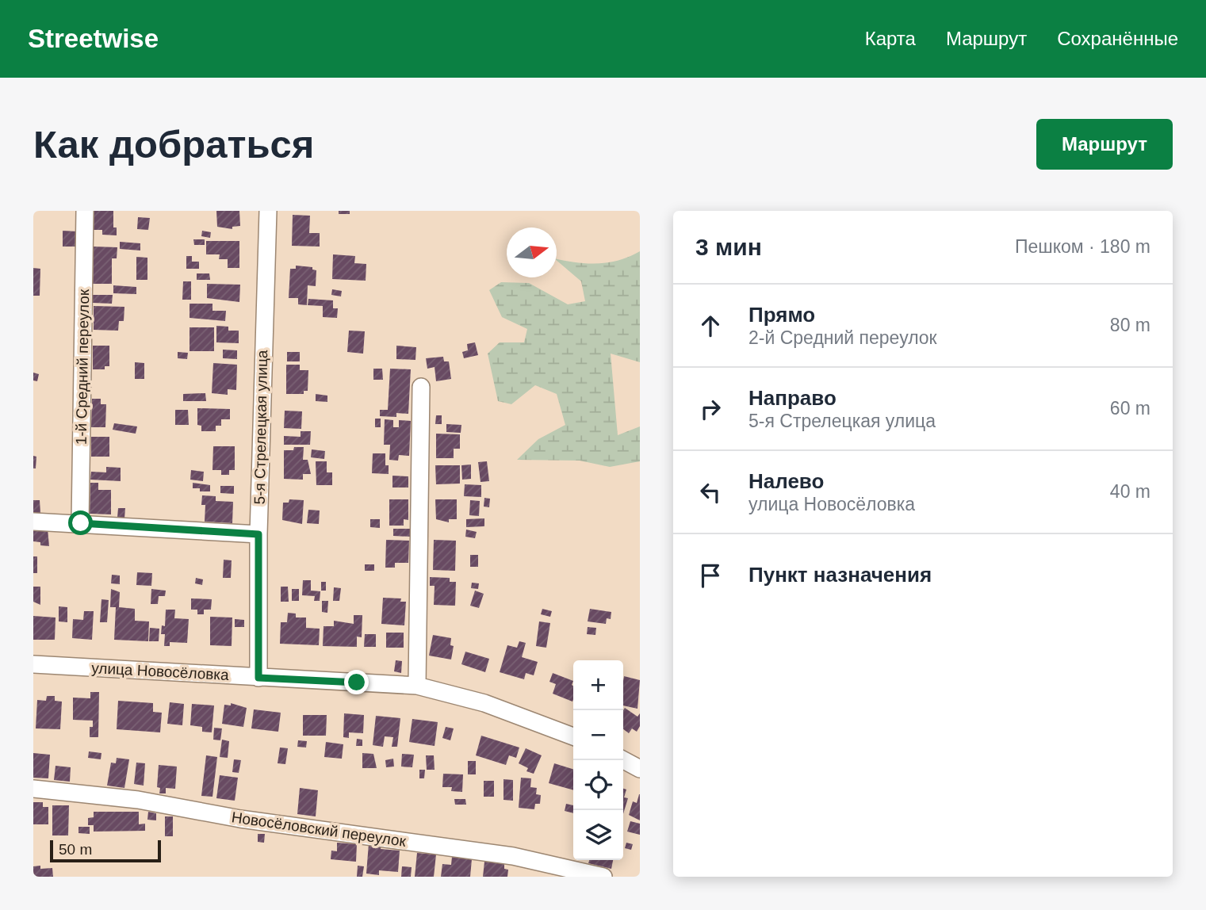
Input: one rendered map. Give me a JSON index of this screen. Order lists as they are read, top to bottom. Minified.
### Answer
{"streets":{"street":["1-й Средний переулок","5-я Стрелецкая улица","улица Новосёловка","Новосёловский переулок"]},"crossings":[["5-я Стрелецкая улица","улица Новосёловка"]],"scale_bar":"50 m","north":"right","page":{"header":"Streetwise","nav":["Карта","Маршрут","Сохранённые"],"buttons":"Маршрут","title":"Как добраться","heading":["3 мин","Пешком · 180 m"],"list":[["Прямо","2-й Средний переулок","80 m"],["Направо","5-я Стрелецкая улица","60 m"],["Налево","улица Новосёловка","40 m"],"Пункт назначения"],"map_buttons":["+","−"],"scale":"50 m"}}
